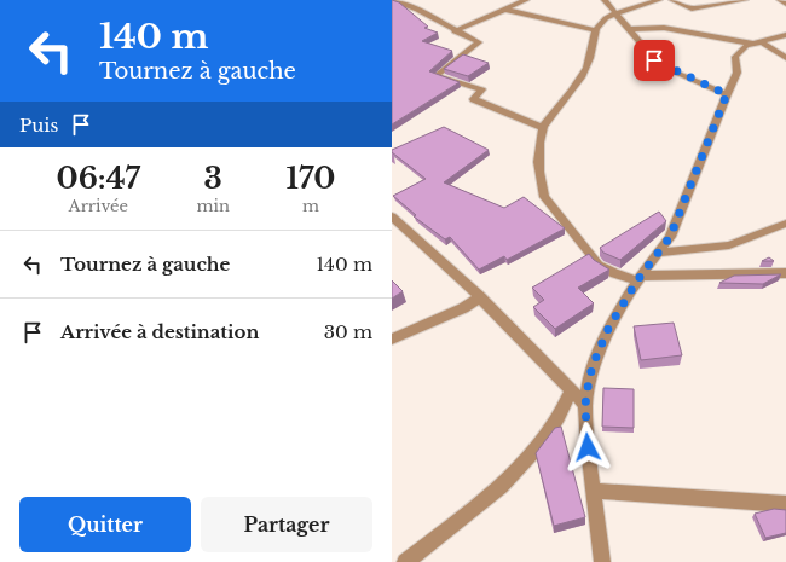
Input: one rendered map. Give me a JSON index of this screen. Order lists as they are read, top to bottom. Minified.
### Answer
{"page":{"turn":["140 m","Tournez à gauche"],"then":"Puis","eta":["06:47","Arrivée","3","min","170","m"],"list":[{"name":"Tournez à gauche","value":"140 m"},{"name":"Arrivée à destination","value":"30 m"}],"buttons":["Quitter","Partager"]}}
